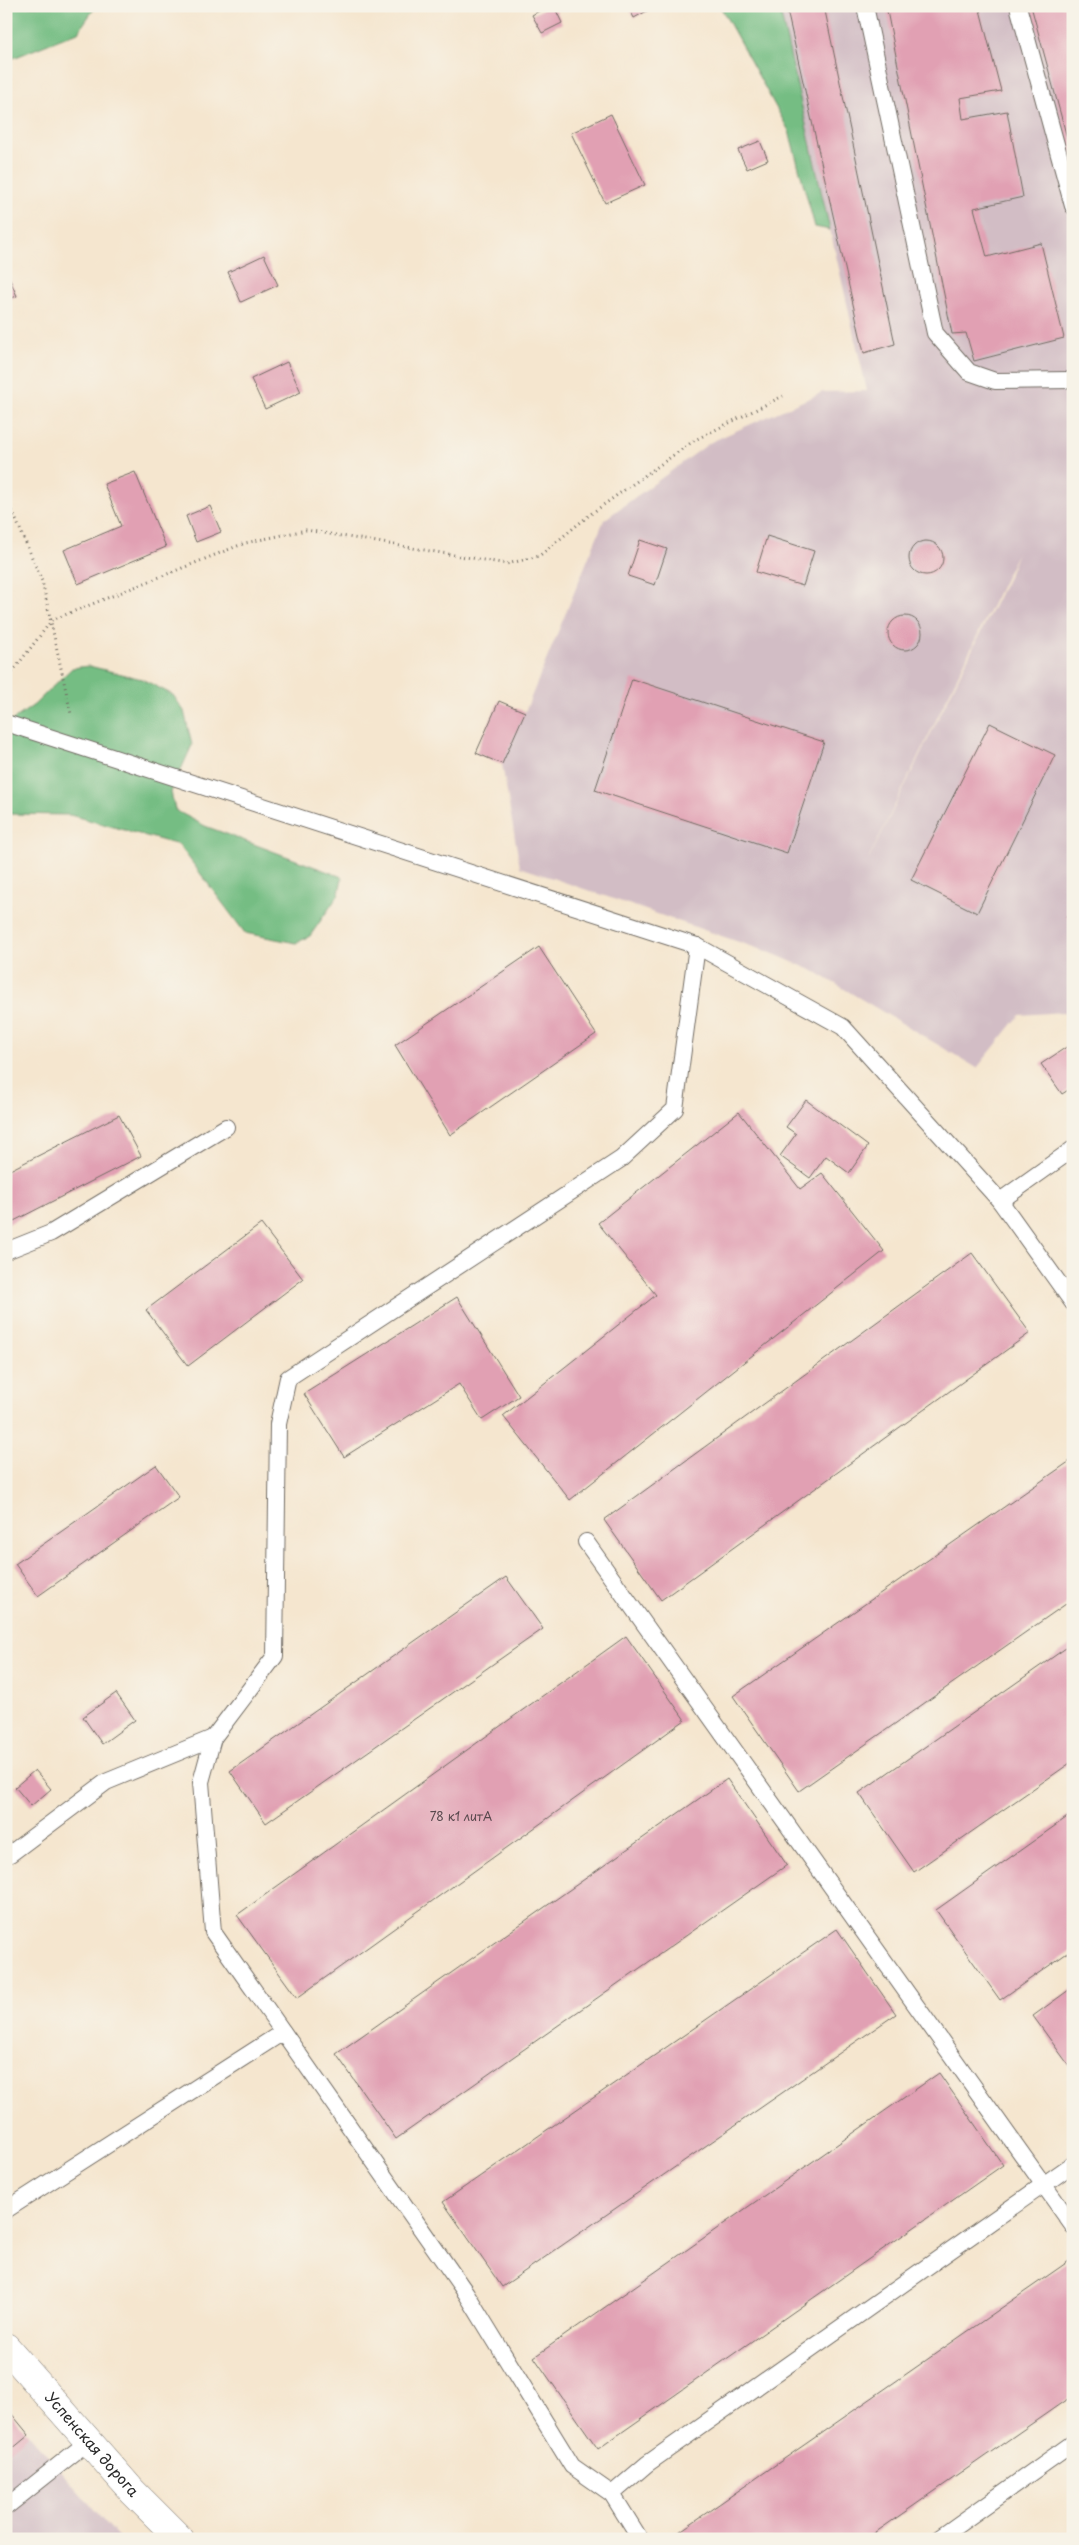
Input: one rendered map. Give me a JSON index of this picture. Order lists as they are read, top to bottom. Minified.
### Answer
{"streets":{"street":["Успенская дорога"]},"house_numbers":["78 к1 литА"]}
